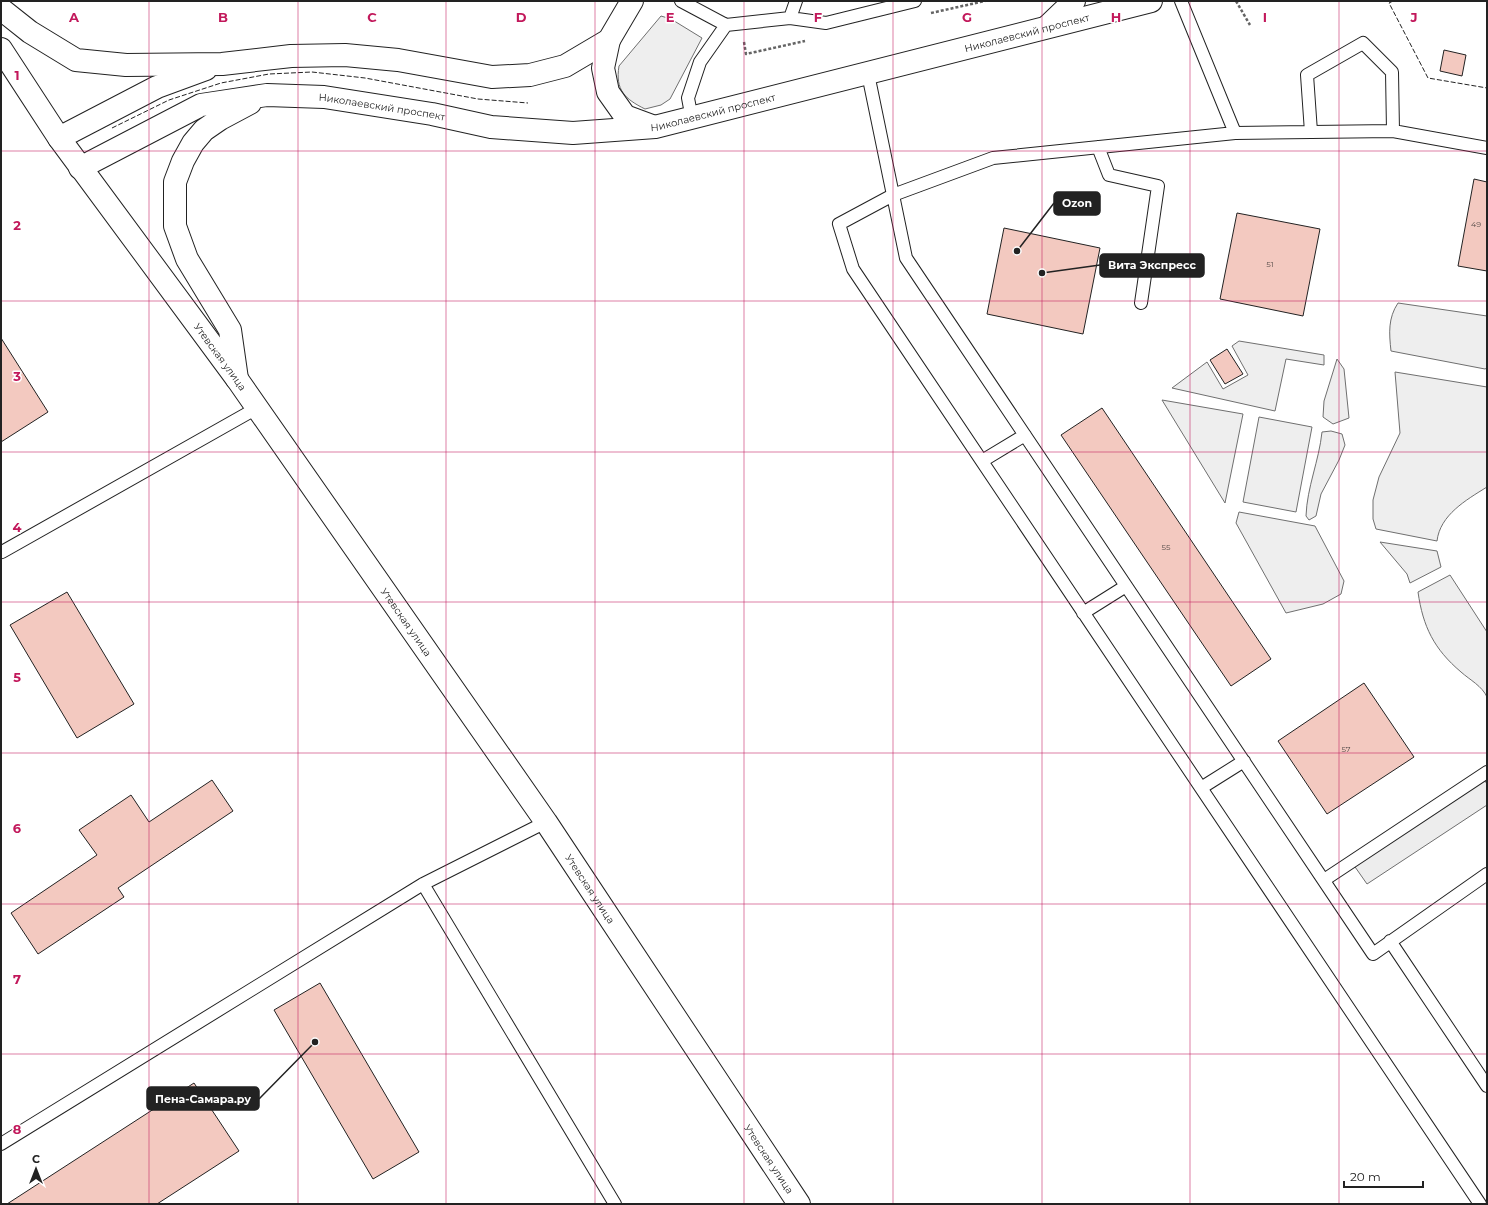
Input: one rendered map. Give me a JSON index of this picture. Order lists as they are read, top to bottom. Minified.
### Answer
{"streets":{"main road":["Николаевский проспект","Утевская улица"]},"crossings":[["Николаевский проспект","Утевская улица"]],"places":["Ozon","Вита Экспресс","Пена-Самара.ру"],"house_numbers":["49","51","55","57"],"scale_bar":"20 m","north":"top","grid":{"columns":["A","B","C","D","E","F","G","H","I","J"],"rows":["1","2","3","4","5","6","7","8"]}}
